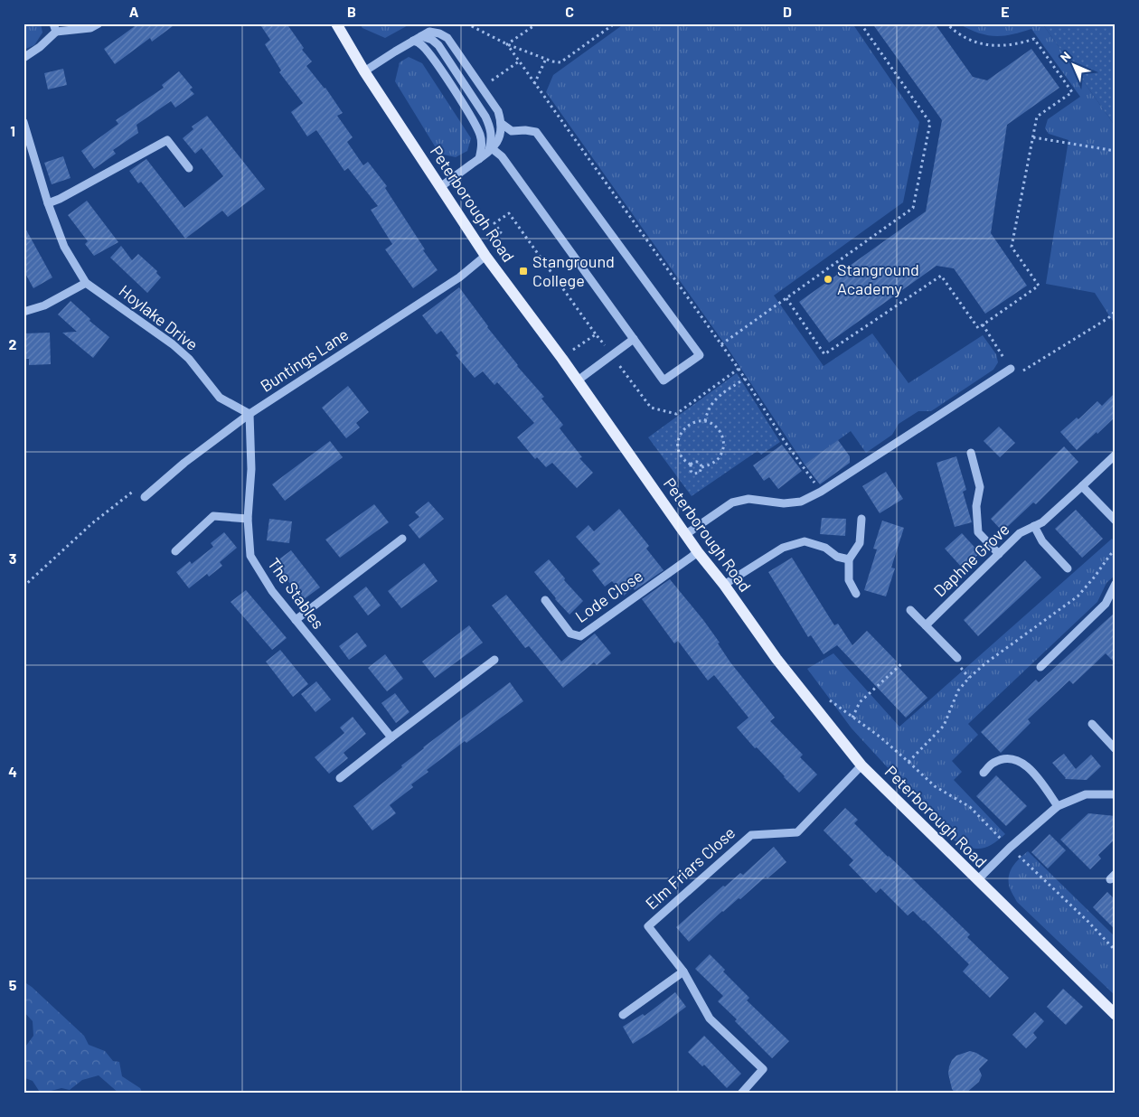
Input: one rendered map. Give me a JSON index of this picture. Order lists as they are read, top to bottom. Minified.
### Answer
{"streets":{"main road":["Peterborough Road"],"street":["Hoylake Drive","Buntings Lane","Daphne Grove","The Stables","Lode Close","Elm Friars Close"]},"crossings":[["Peterborough Road","Buntings Lane"],["Peterborough Road","Lode Close"],["Peterborough Road","Elm Friars Close"],["Hoylake Drive","Buntings Lane"],["Hoylake Drive","The Stables"],["Buntings Lane","The Stables"]],"places":{"transit":["Stanground College"],"other":["Stanground Academy"]},"north":"top left","grid":{"columns":["A","B","C","D","E"],"rows":["1","2","3","4","5"]}}
